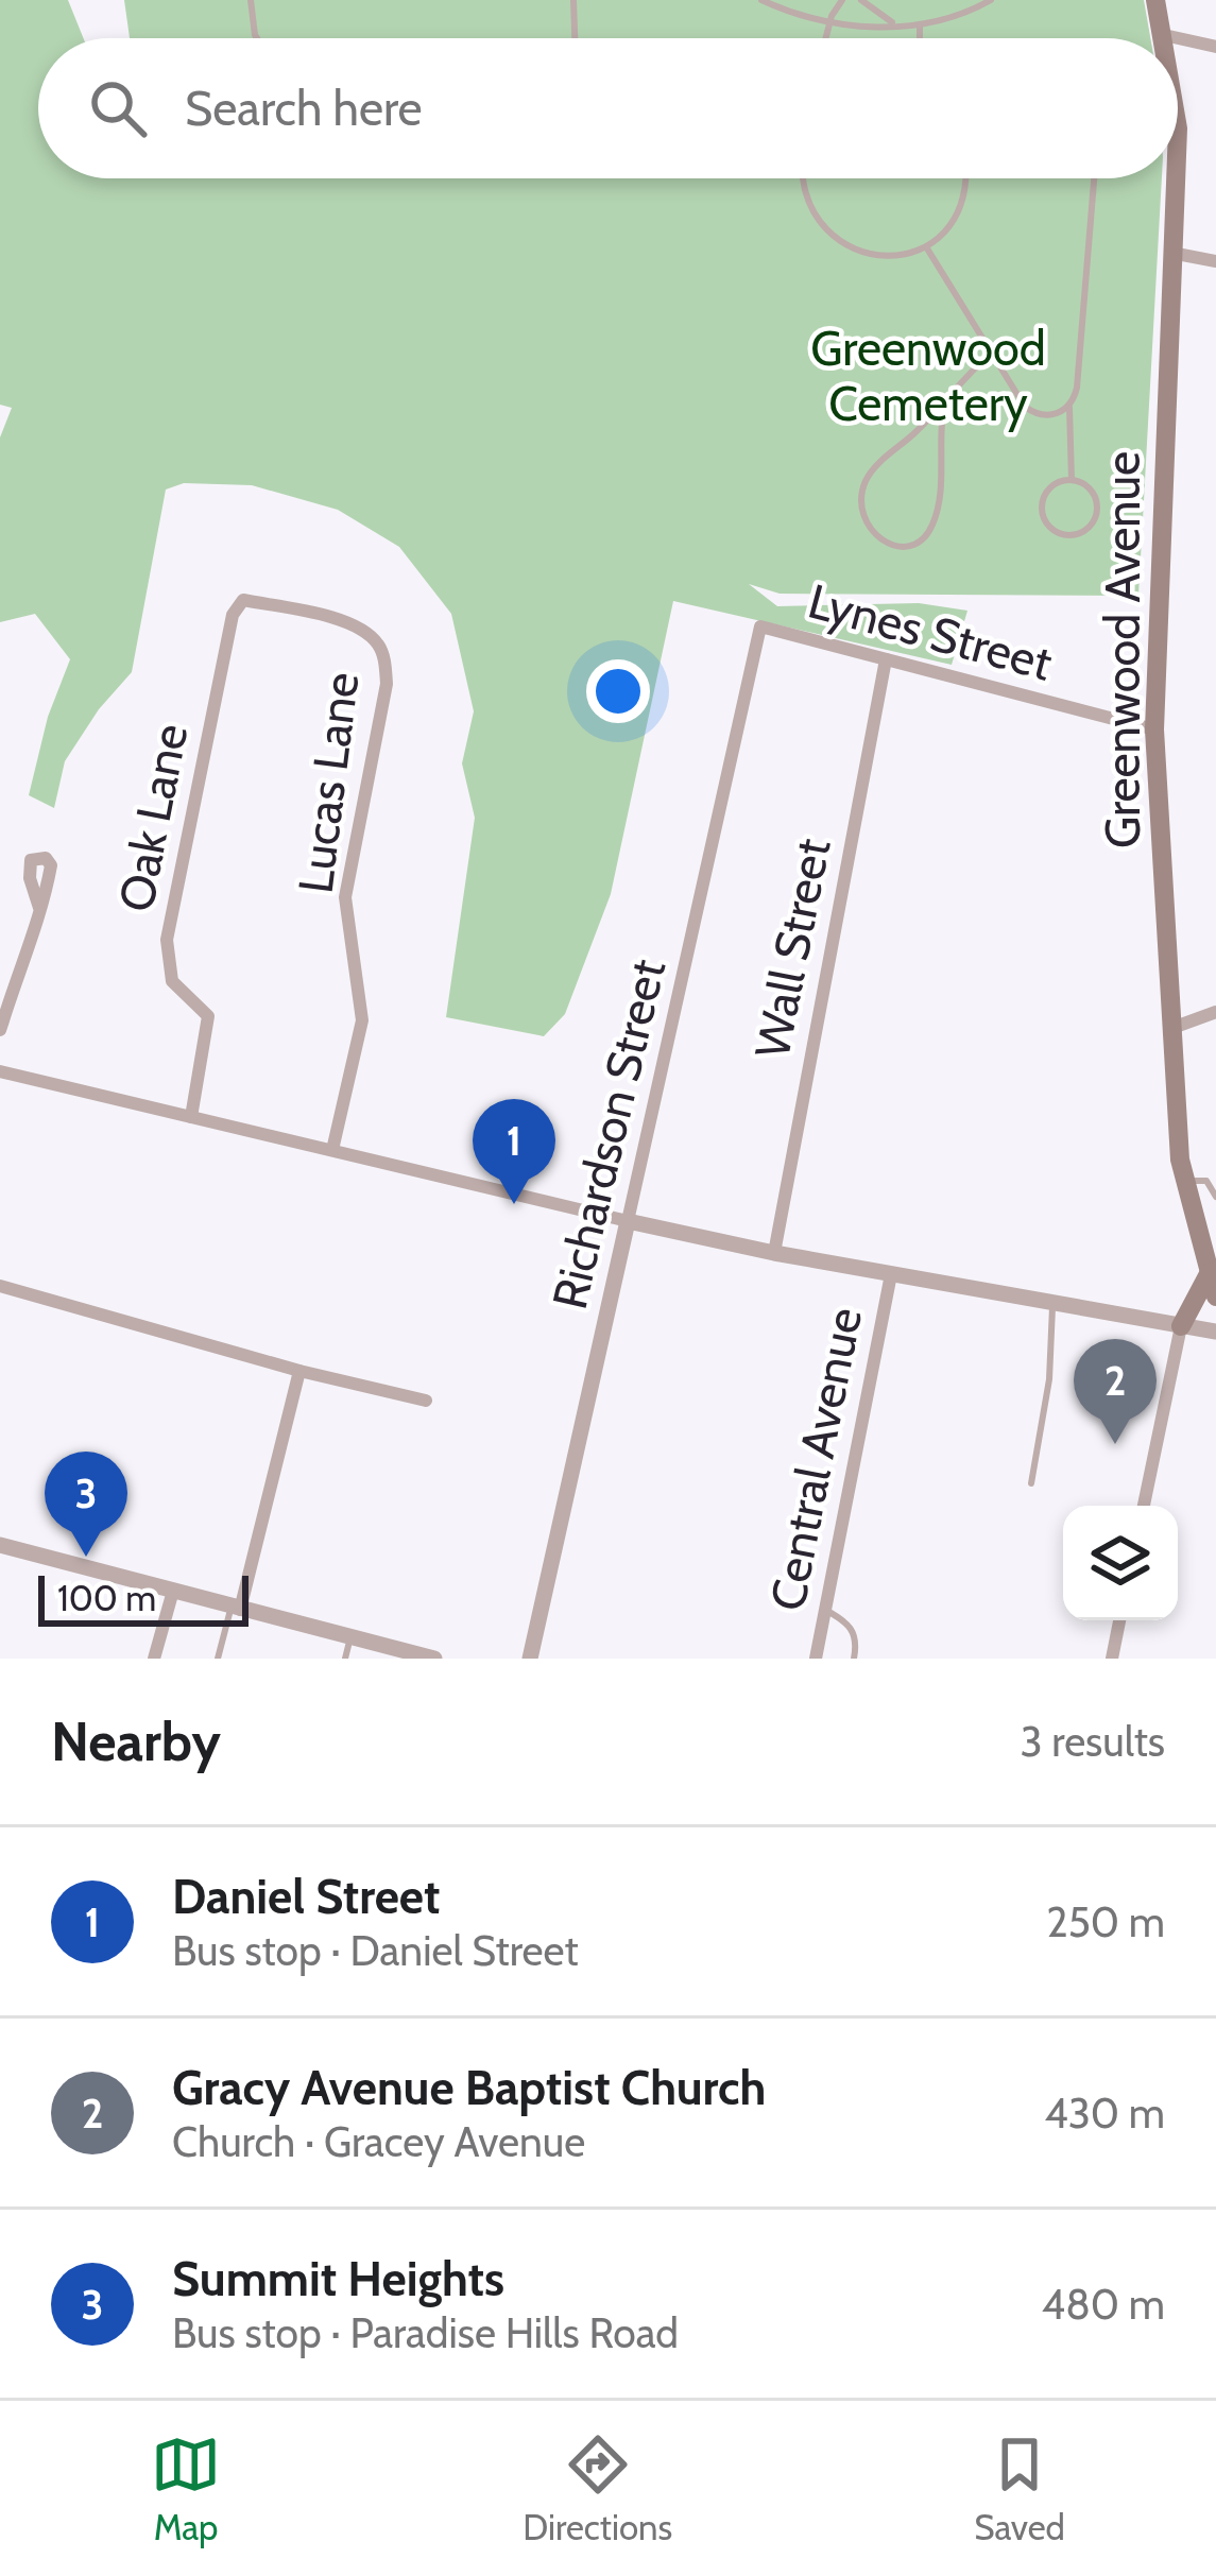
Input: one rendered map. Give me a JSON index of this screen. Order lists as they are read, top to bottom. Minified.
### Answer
{"streets":{"main road":["Greenwood Avenue"],"street":["Lynes Street","Lucas Lane","Oak Lane","Wall Street","Richardson Street","Central Avenue"]},"crossings":[["Lynes Street","Greenwood Avenue"],["Lynes Street","Wall Street"],["Lynes Street","Richardson Street"],["Lucas Lane","Oak Lane"]],"parks":["Greenwood Cemetery"],"scale_bar":"100 m","page":{"search":"Search here","pins":["1","2","3"],"scale":"100 m","heading":["Nearby","3 results"],"list":[{"mark":"1","name":"Daniel Street","note":"Bus stop · Daniel Street","value":"250 m"},{"mark":"2","name":"Gracy Avenue Baptist Church","note":"Church · Gracey Avenue","value":"430 m"},{"mark":"3","name":"Summit Heights","note":"Bus stop · Paradise Hills Road","value":"480 m"}],"nav":["Map","Directions","Saved"]}}
